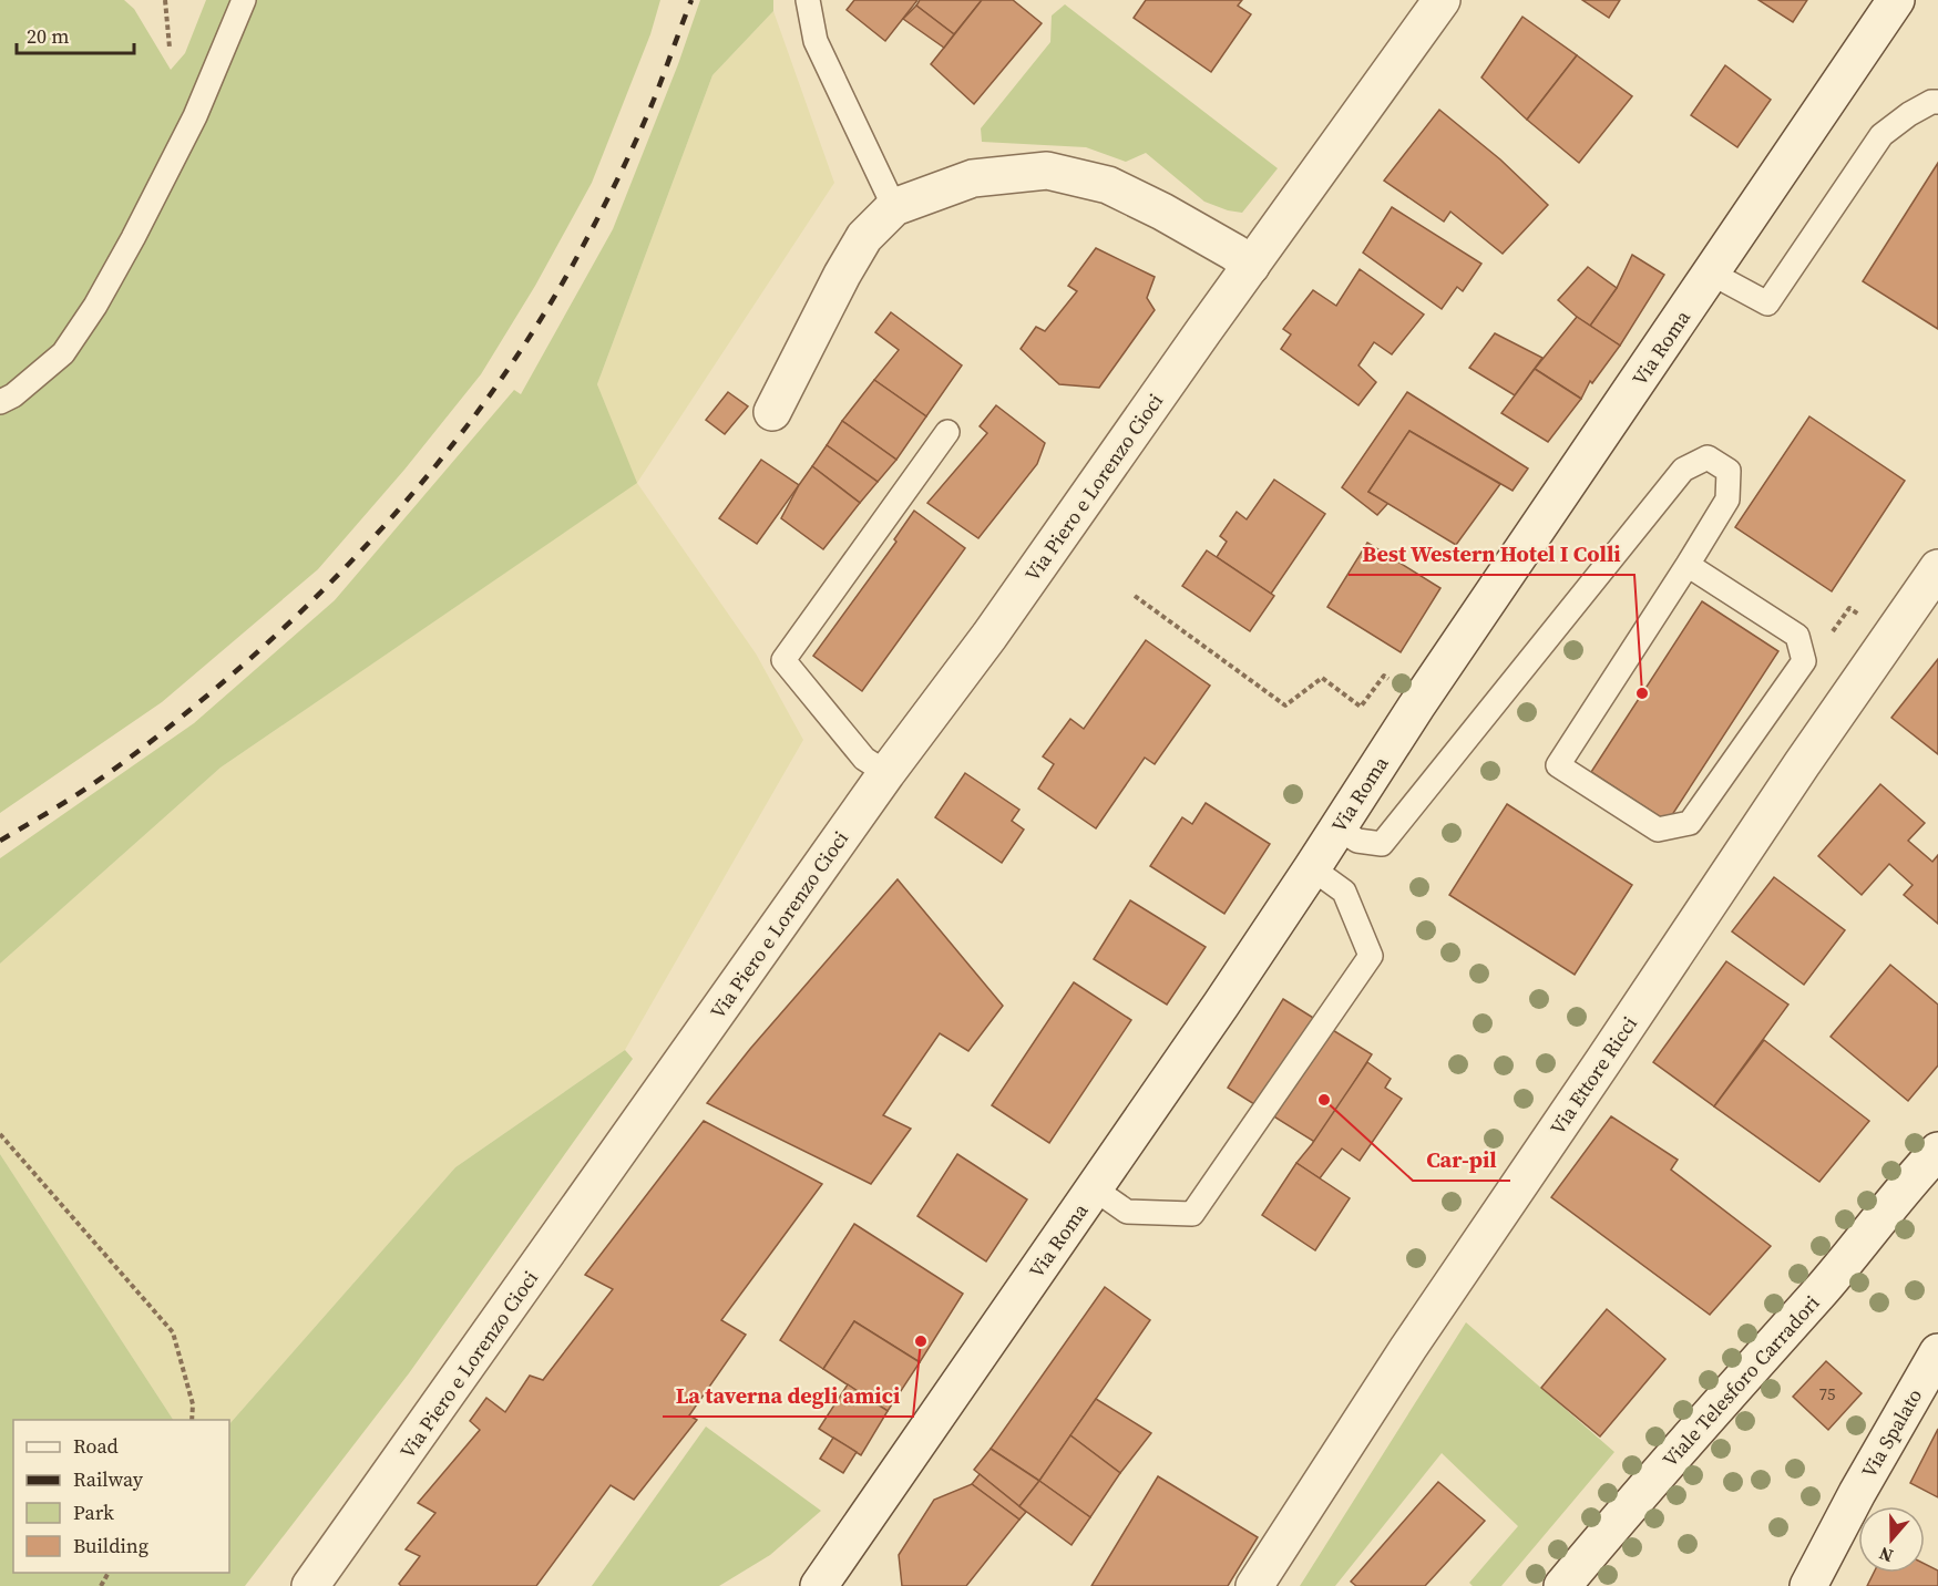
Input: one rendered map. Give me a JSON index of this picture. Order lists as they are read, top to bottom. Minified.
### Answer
{"streets":{"street":["Via Roma","Via Piero e Lorenzo Cioci","Via Ettore Ricci","Viale Telesforo Carradori","Via Spalato"]},"places":["Best Western Hotel I Colli","Car-pil","La taverna degli amici"],"house_numbers":["75"],"legend":["Road","Railway","Park","Building"],"scale_bar":"20 m","north":"bottom"}
